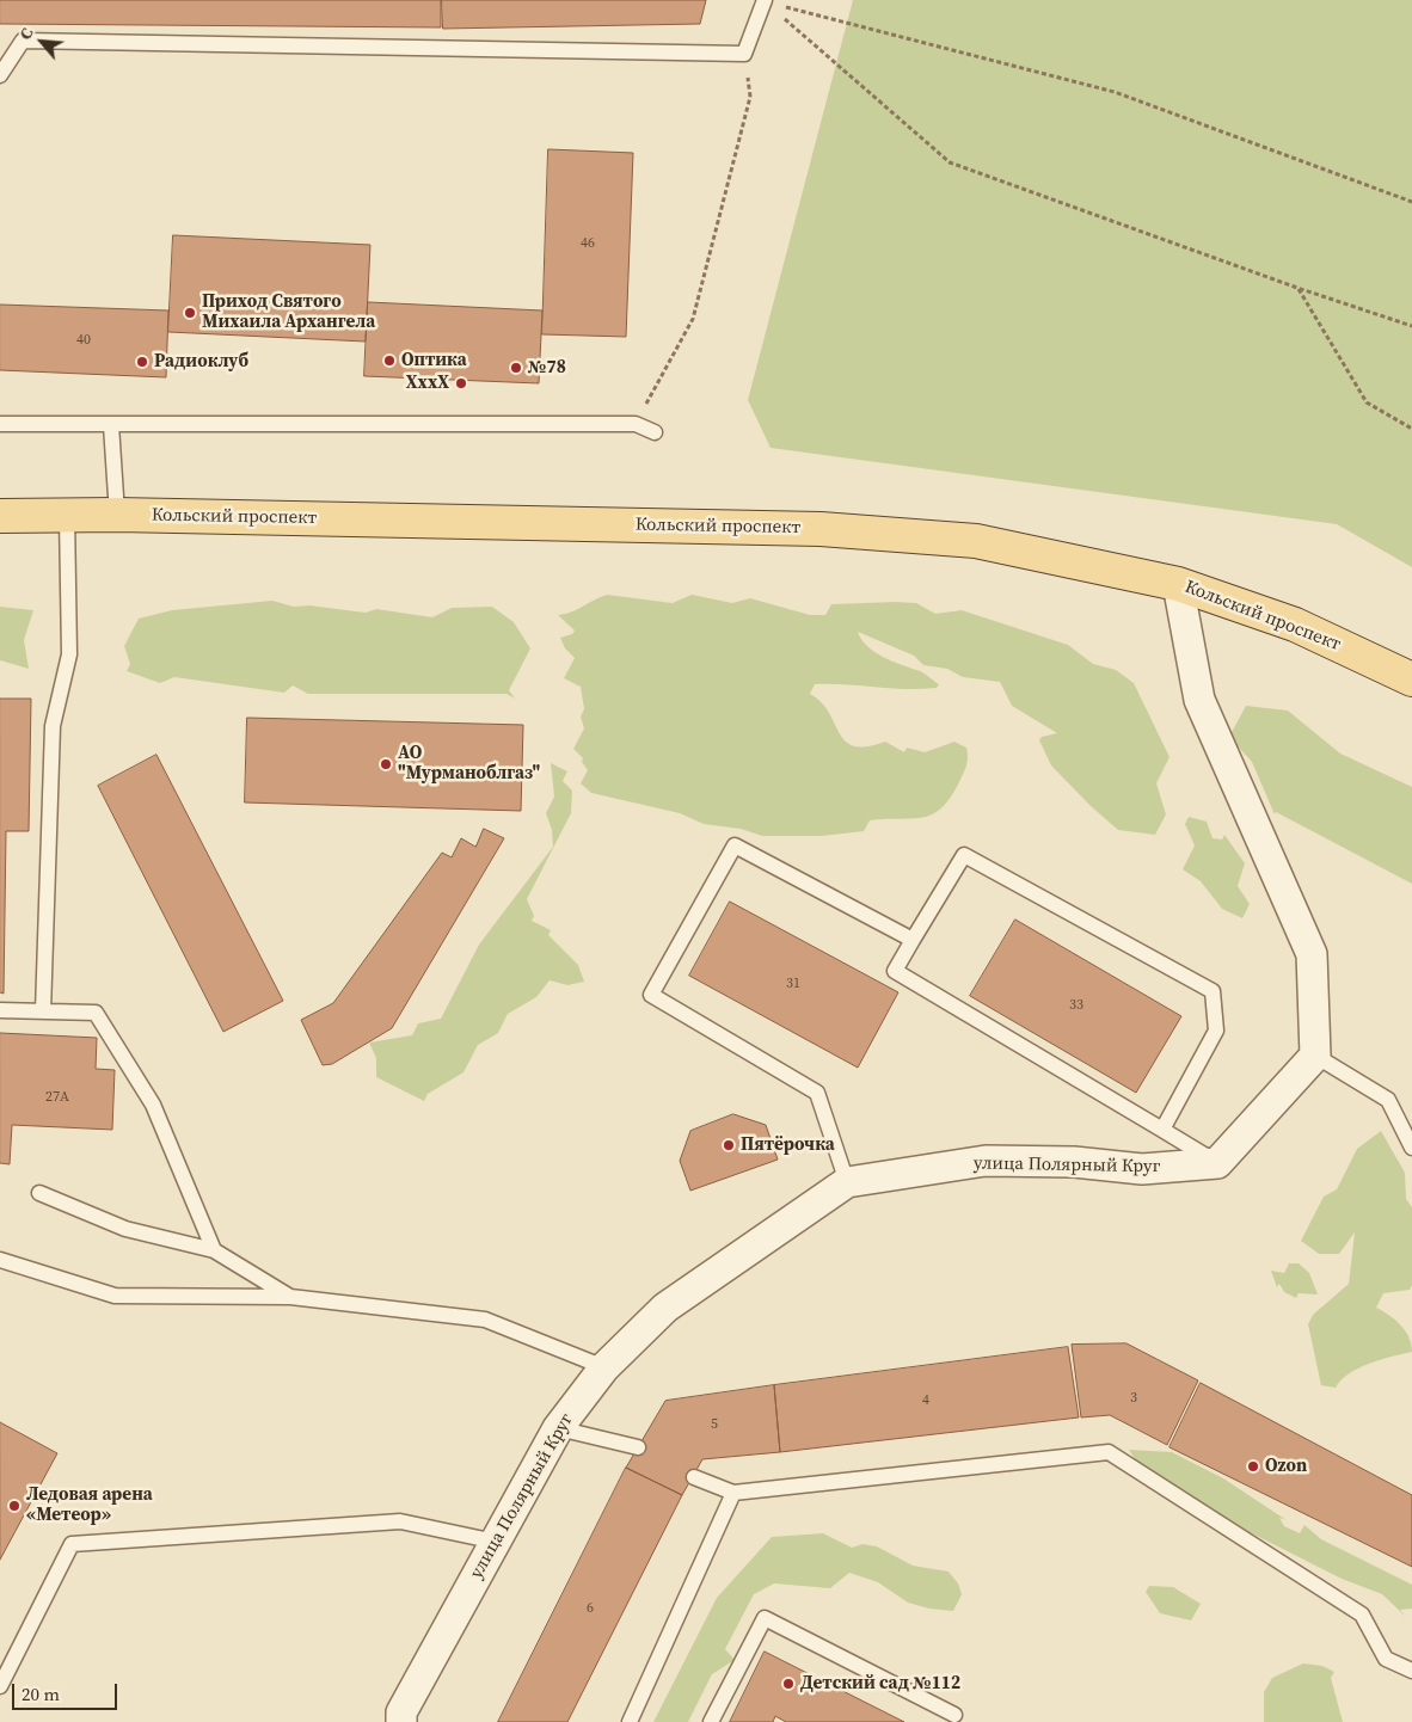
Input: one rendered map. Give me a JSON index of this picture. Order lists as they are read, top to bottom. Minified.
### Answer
{"streets":{"main road":["Кольский проспект"],"street":["улица Полярный Круг"]},"places":["Приход Святого Михаила Архангела","Оптика","Радиоклуб","№78","XxxX","AO \"Мурманоблгаз\"","Пятёрочка","Ozon","Ледовая арена «Метеор»","Детский сад №112"],"house_numbers":["46","40","31","33","27А","3","4","5","6"],"scale_bar":"20 m","north":"top left"}
